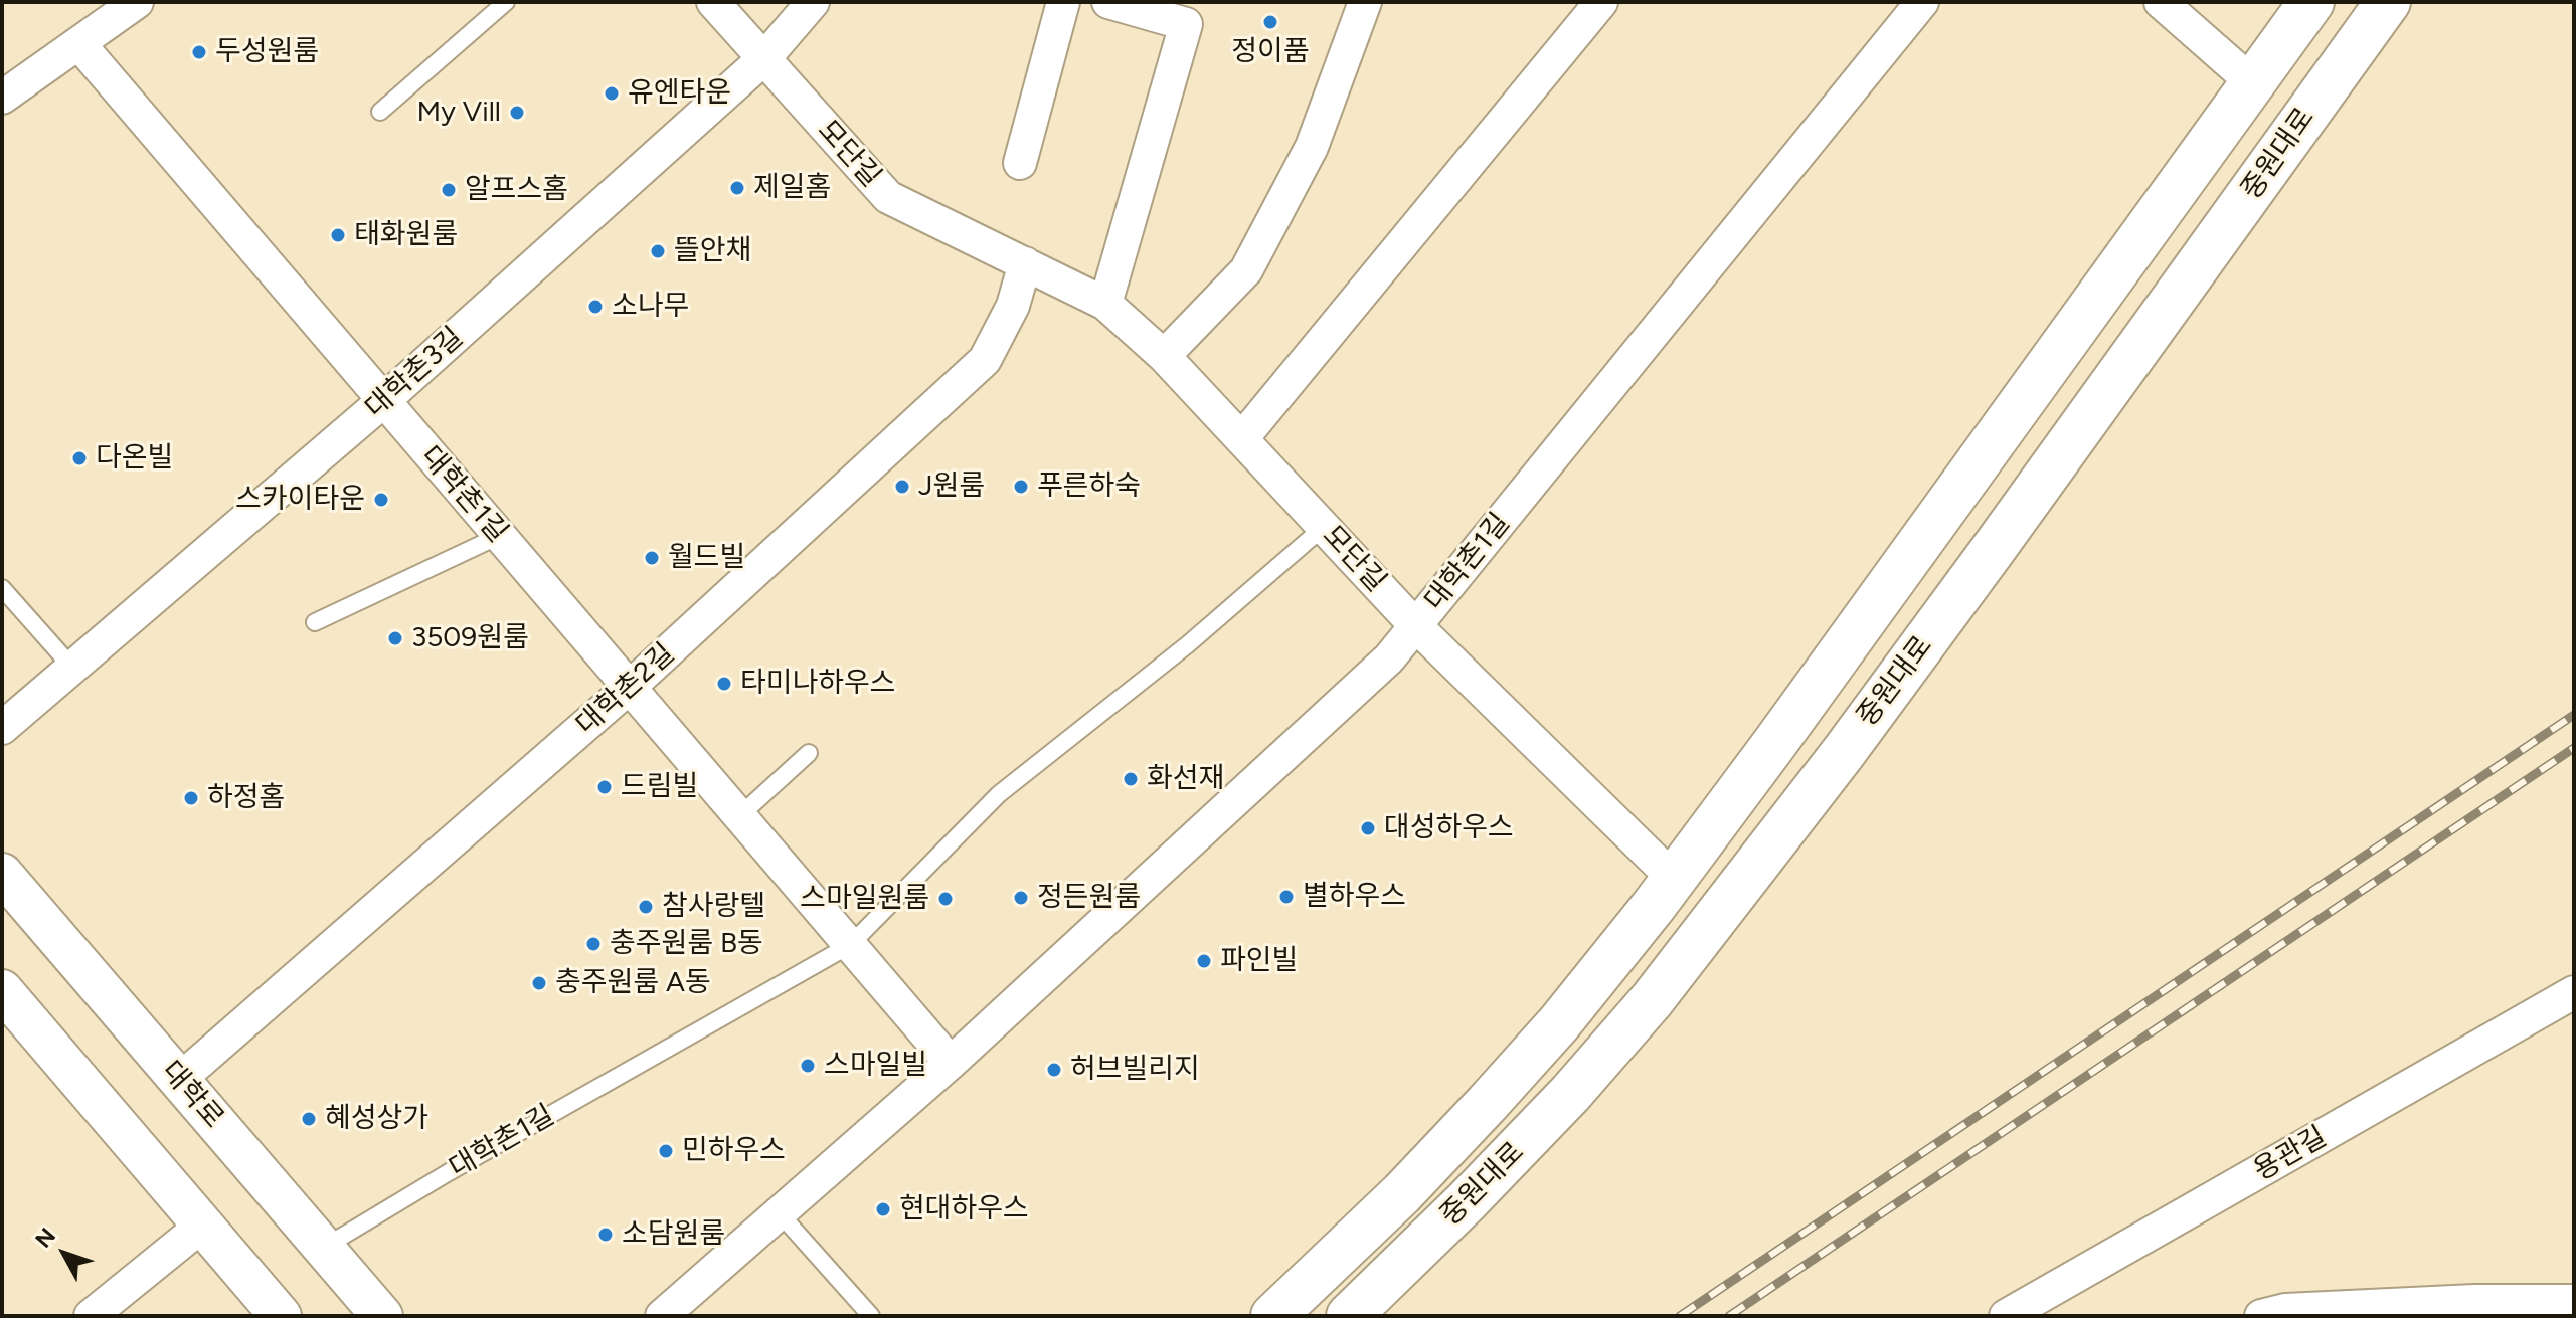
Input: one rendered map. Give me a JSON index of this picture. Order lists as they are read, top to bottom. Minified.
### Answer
{"streets":{"main road":["중원대로"],"street":["모단길","대학촌3길","대학촌1길","대학촌2길","대학로","용관길"]},"crossings":[["모단길","중원대로"],["모단길","대학촌3길"],["모단길","대학촌1길"],["모단길","대학촌2길"],["대학촌3길","대학촌1길"],["대학촌1길","대학촌2길"],["대학촌1길","대학로"],["대학촌2길","대학로"]],"places":["정이품","두성원룸","유엔타운","My Vill","제일홈","알프스홈","태화원룸","뜰안채","소나무","다온빌","J원룸","푸른하숙","스카이타운","월드빌","3509원룸","타미나하우스","화선재","드림빌","하정홈","대성하우스","별하우스","정든원룸","스마일원룸","참사랑텔","충주원룸 B동","파인빌","충주원룸 A동","스마일빌","허브빌리지","혜성상가","민하우스","현대하우스","소담원룸"],"north":"top left"}
